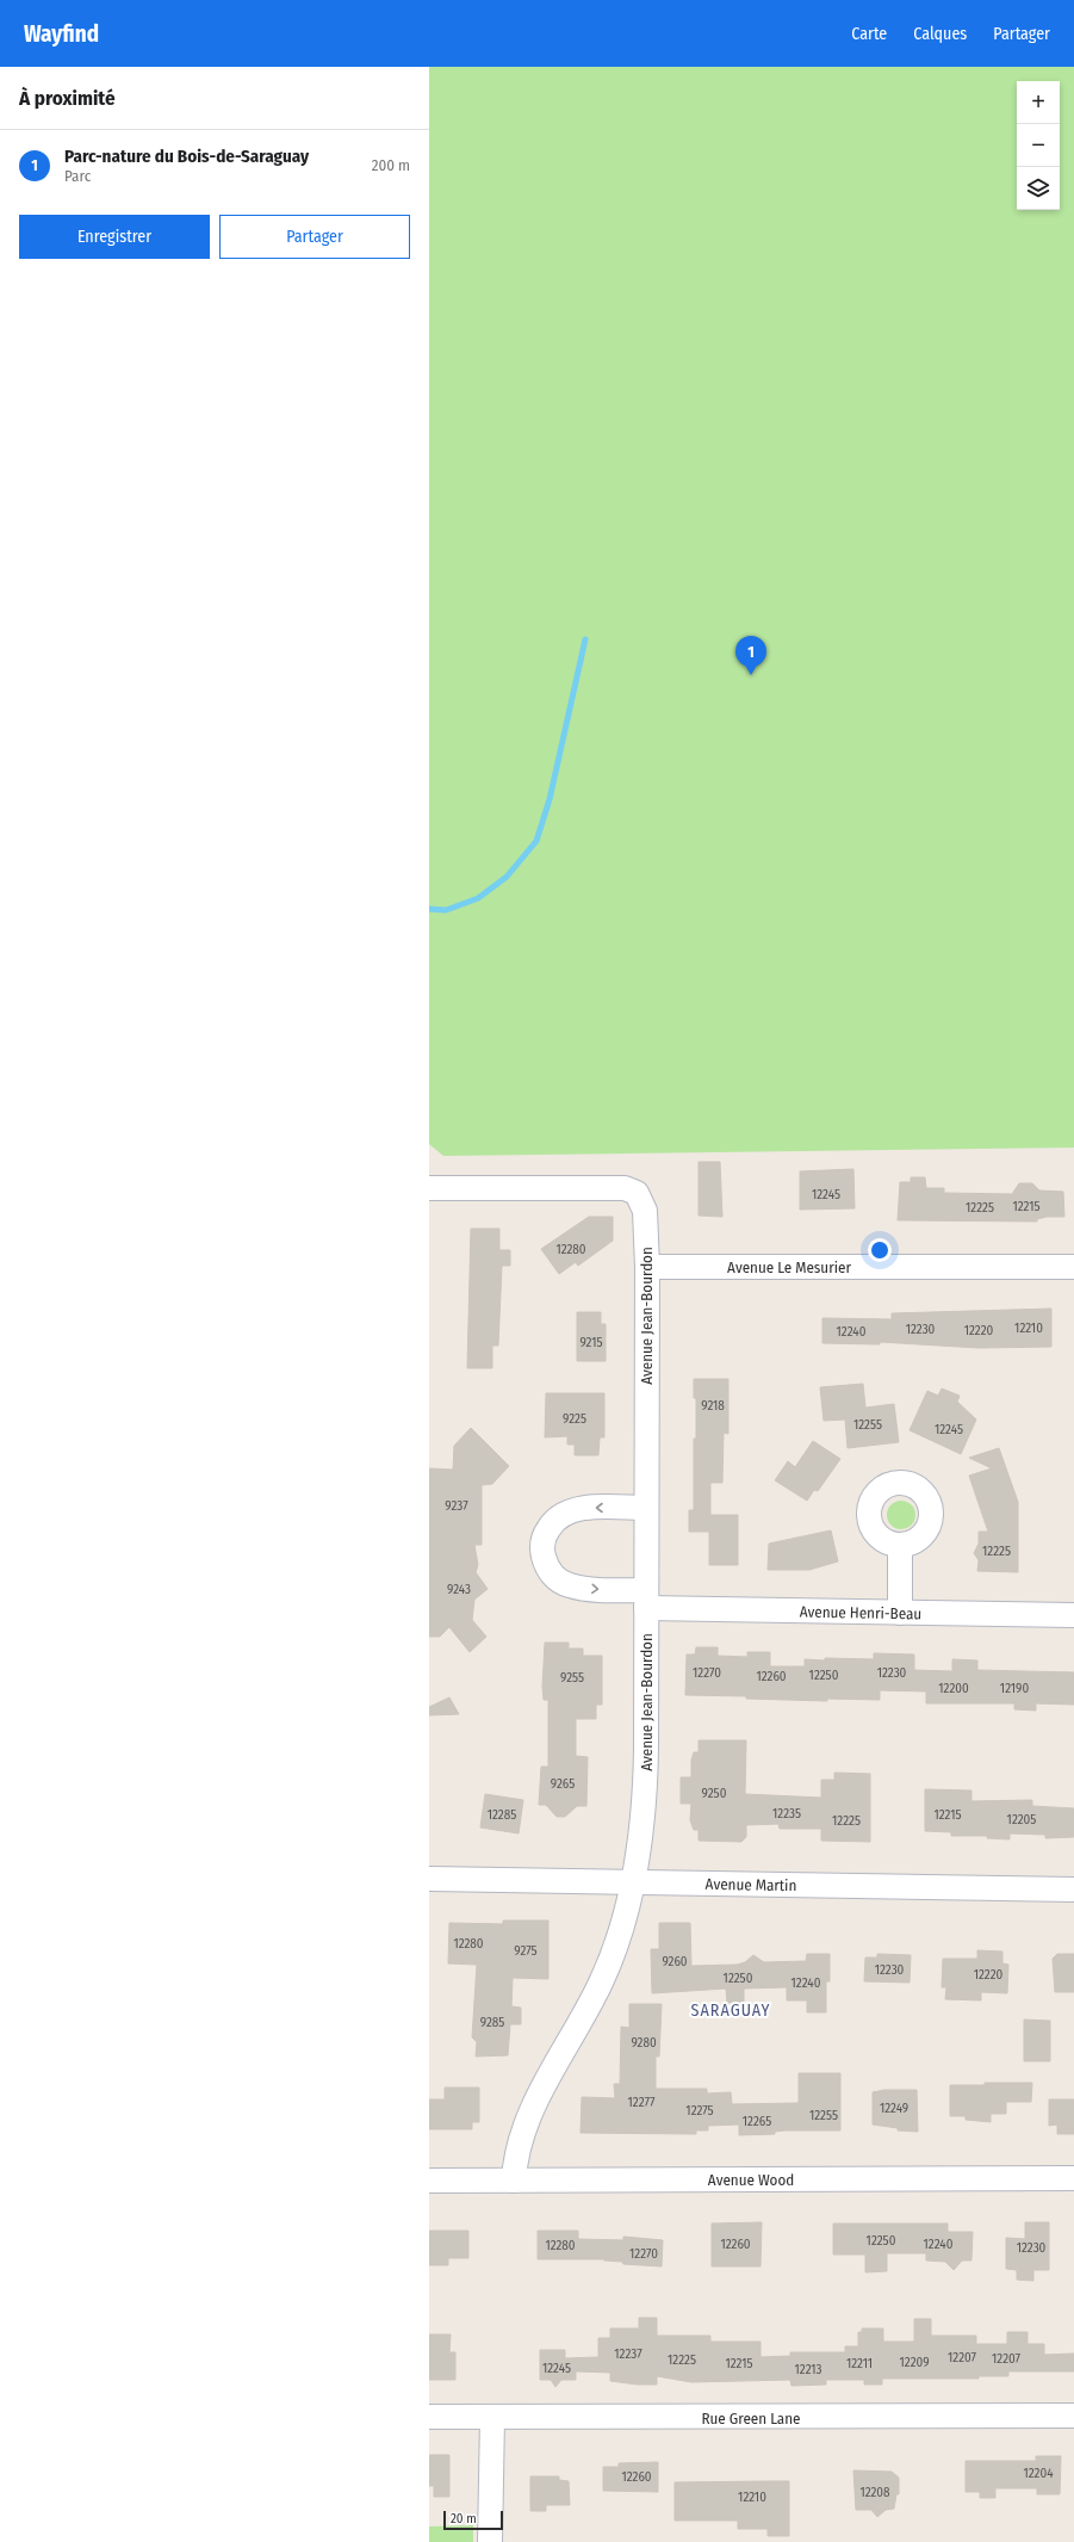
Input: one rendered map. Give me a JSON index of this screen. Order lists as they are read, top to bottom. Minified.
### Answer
{"streets":{"street":["Avenue Le Mesurier","Avenue Jean-Bourdon","Avenue Henri-Beau","Avenue Martin","Avenue Wood","Rue Green Lane"]},"crossings":[["Avenue Le Mesurier","Avenue Jean-Bourdon"],["Avenue Jean-Bourdon","Avenue Henri-Beau"],["Avenue Jean-Bourdon","Avenue Martin"],["Avenue Jean-Bourdon","Avenue Wood"]],"districts":["SARAGUAY"],"house_numbers":["12245","12215","12225","12280","12210","12230","12220","12240","9215","9218","9225","12255","12245","9237","12225","9243","12270","12230","12250","12260","9255","12200","12190","9265","9250","12235","12285","12215","12205","12225","12280","9275","9260","12230","12220","12250","12240","9285","9280","12277","12249","12275","12255","12265","12250","12260","12240","12280","12230","12270","12237","12207","12207","12225","12209","12215","12211","12245","12213","12204","12260","12208","12210"],"scale_bar":"20 m","page":{"header":"Wayfind","nav":["Carte","Calques","Partager"],"heading":"À proximité","map_buttons":["+","−"],"list":[{"mark":"1","name":"Parc-nature du Bois-de-Saraguay","note":"Parc","value":"200 m"}],"buttons":["Enregistrer","Partager"],"pins":"1","scale":"20 m"}}
